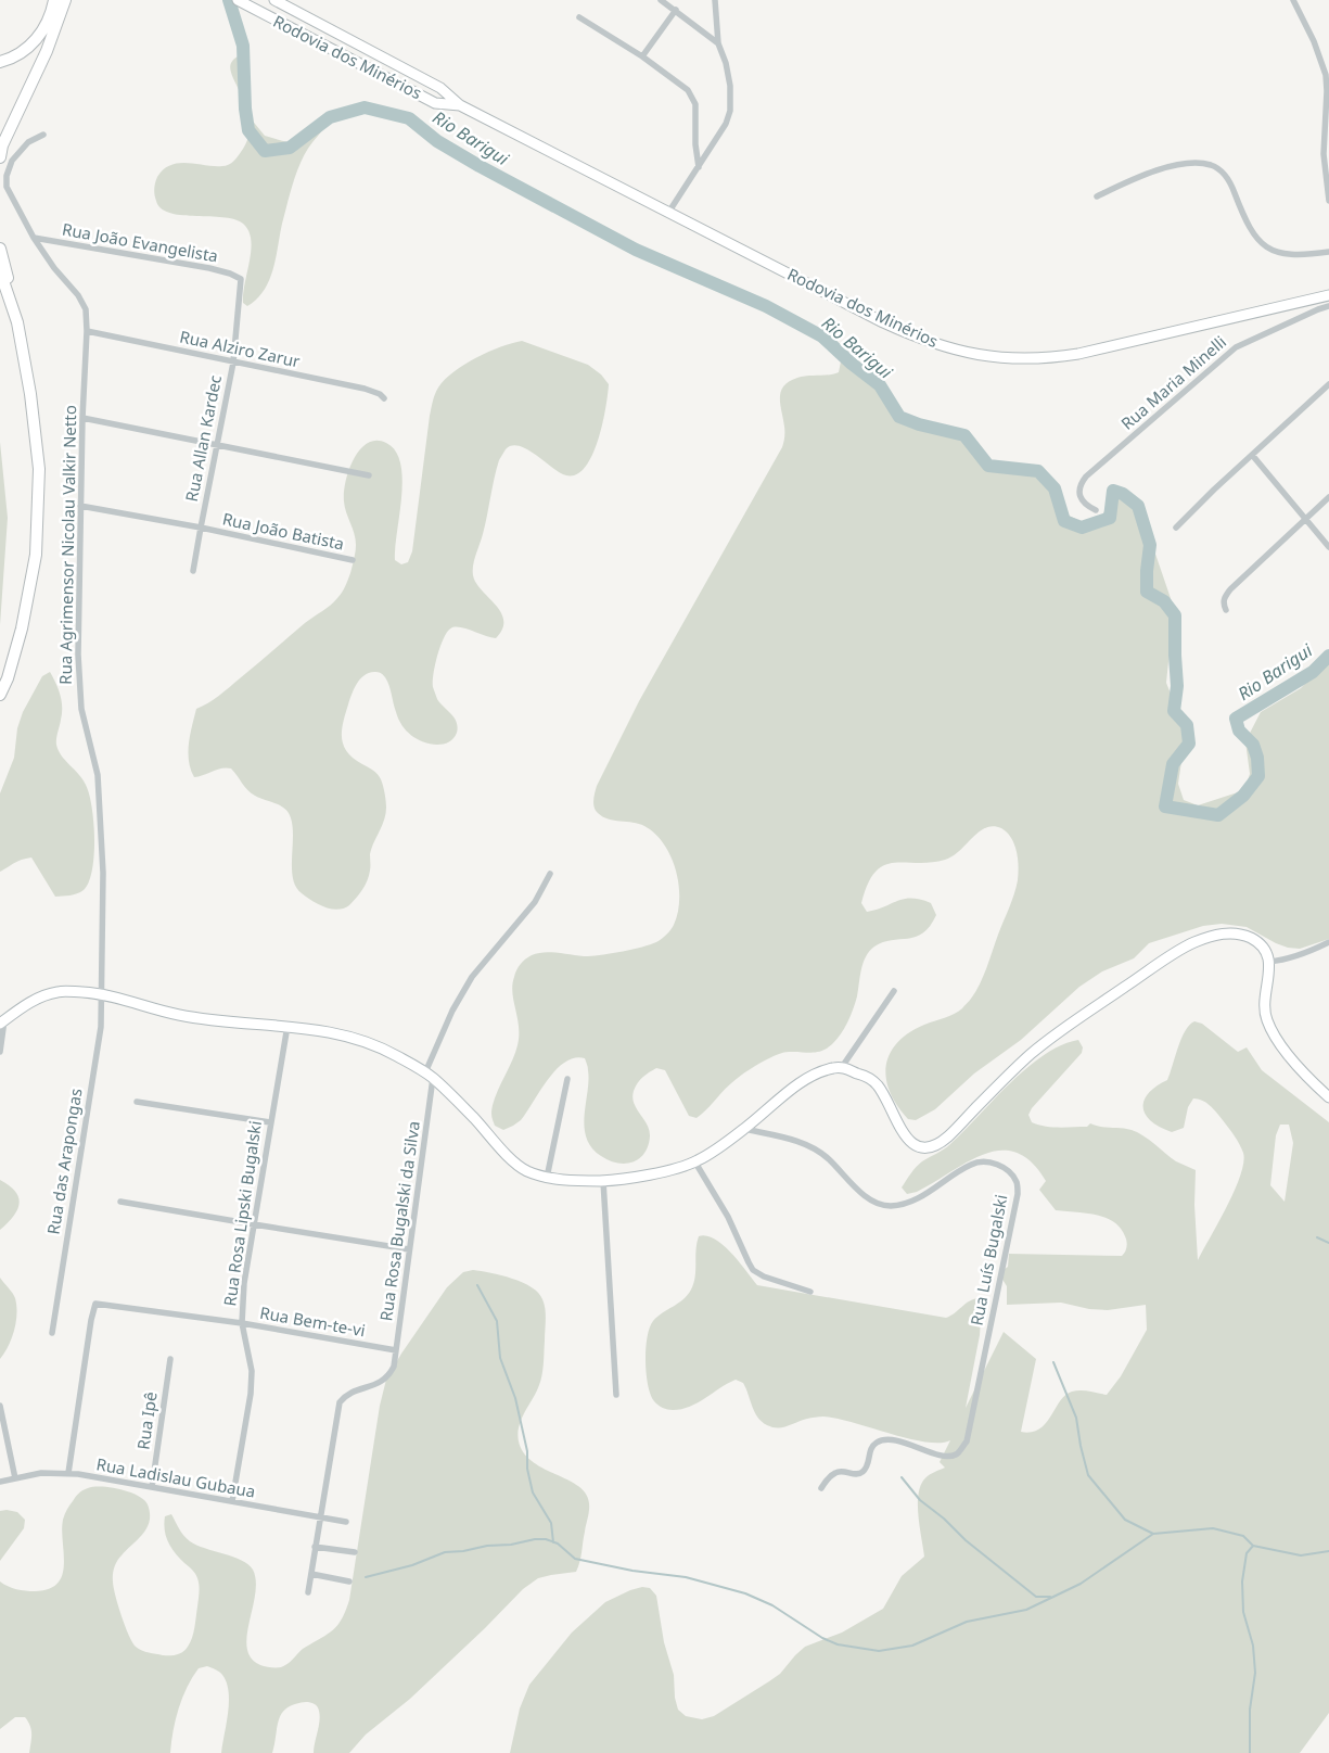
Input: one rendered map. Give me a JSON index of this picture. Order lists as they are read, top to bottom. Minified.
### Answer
{"streets":{"main road":["Rodovia dos Minérios"],"street":["Rua João Evangelista","Rua Alziro Zarur","Rua Maria Minelli","Rua Allan Kardec","Rua João Batista","Rua Agrimensor Nicolau Valkir Netto","Rua das Arapongas","Rua Rosa Lipski Bugalski","Rua Rosa Bugalski da Silva","Rua Luís Bugalski","Rua Bem-te-vi","Rua Ipê","Rua Ladislau Gubaua"]},"crossings":[["Rua João Evangelista","Rua Allan Kardec"],["Rua João Evangelista","Rua Agrimensor Nicolau Valkir Netto"],["Rua Alziro Zarur","Rua Allan Kardec"],["Rua Alziro Zarur","Rua Agrimensor Nicolau Valkir Netto"],["Rua Allan Kardec","Rua João Batista"],["Rua João Batista","Rua Agrimensor Nicolau Valkir Netto"],["Rua Agrimensor Nicolau Valkir Netto","Rua das Arapongas"],["Rua Rosa Lipski Bugalski","Rua Bem-te-vi"],["Rua Rosa Lipski Bugalski","Rua Ladislau Gubaua"],["Rua Rosa Bugalski da Silva","Rua Bem-te-vi"],["Rua Rosa Bugalski da Silva","Rua Ladislau Gubaua"],["Rua Bem-te-vi","Rua Ladislau Gubaua"],["Rua Ipê","Rua Ladislau Gubaua"]],"water":["Rio Barigui"]}
